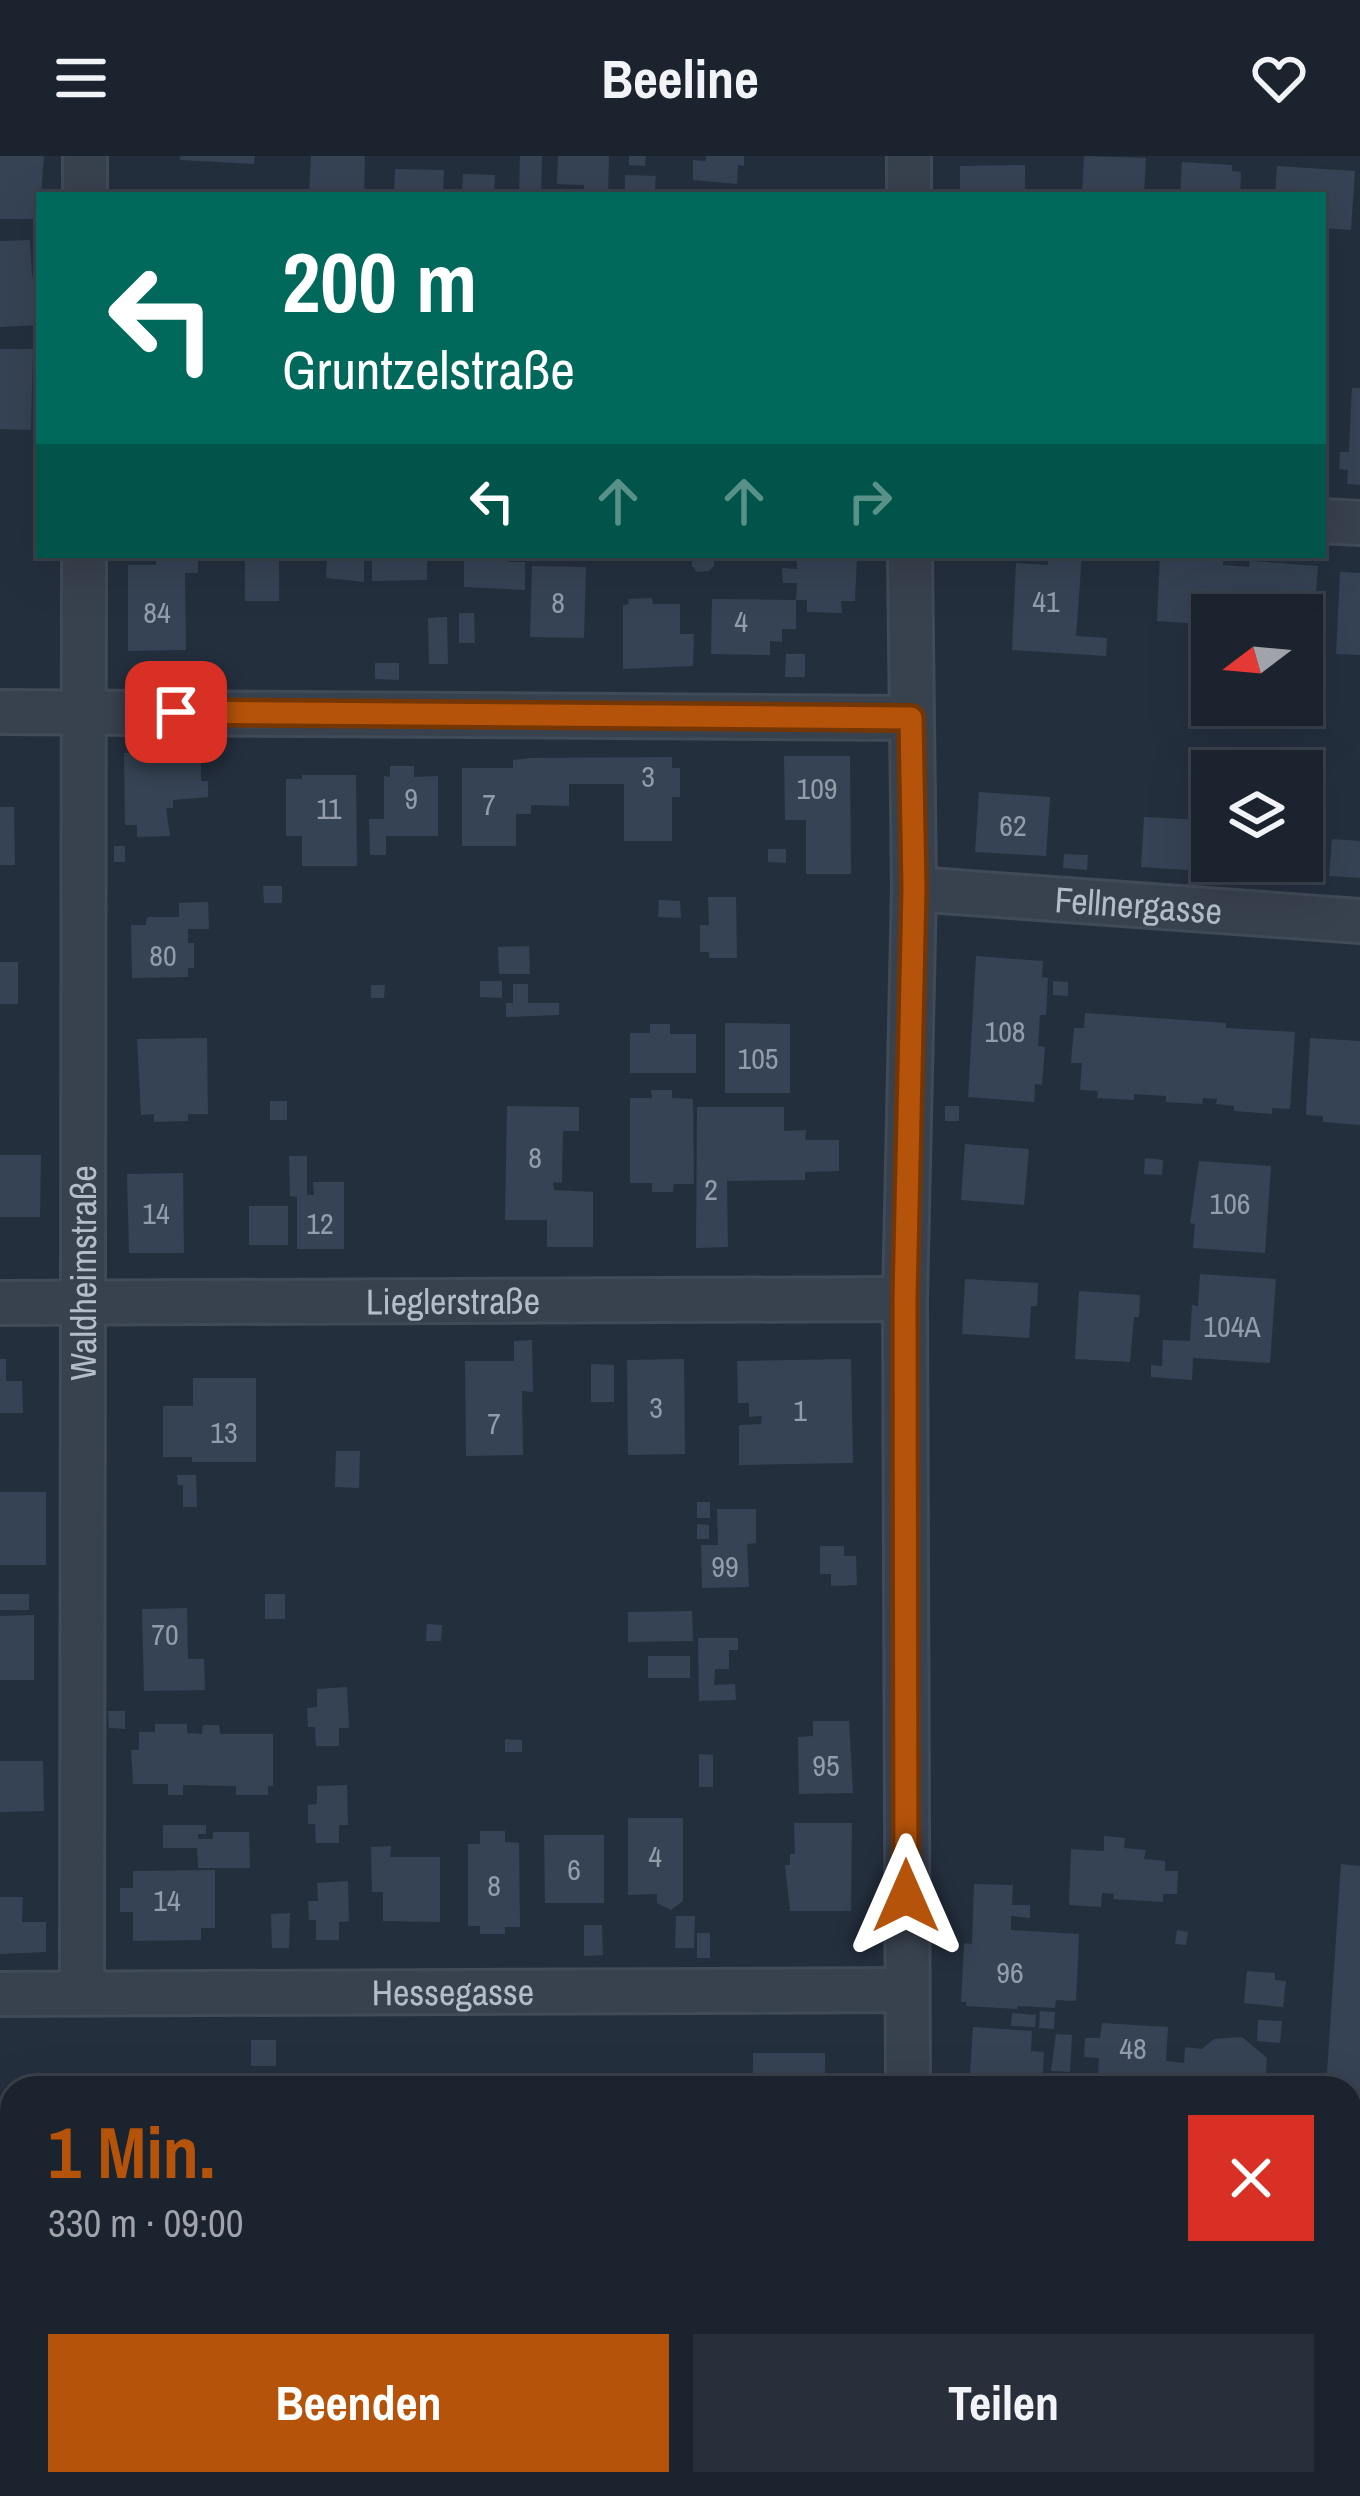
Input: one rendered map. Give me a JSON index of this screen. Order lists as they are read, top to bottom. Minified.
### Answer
{"streets":{"street":["Fellnergasse","Waldheimstraße","Lieglerstraße","Hessegasse"]},"crossings":[["Waldheimstraße","Lieglerstraße"],["Waldheimstraße","Hessegasse"]],"house_numbers":["41","8","84","4","3","109","9","7","11","62","80","108","105","8","2","106","14","12","104A","3","1","7","13","99","70","95","4","6","8","14","96","48"],"north":"left","page":{"header":"Beeline","turn":["200 m","Gruntzelstraße"],"heading":["1 Min.","330 m · 09:00"],"buttons":["Beenden","Teilen"]}}
